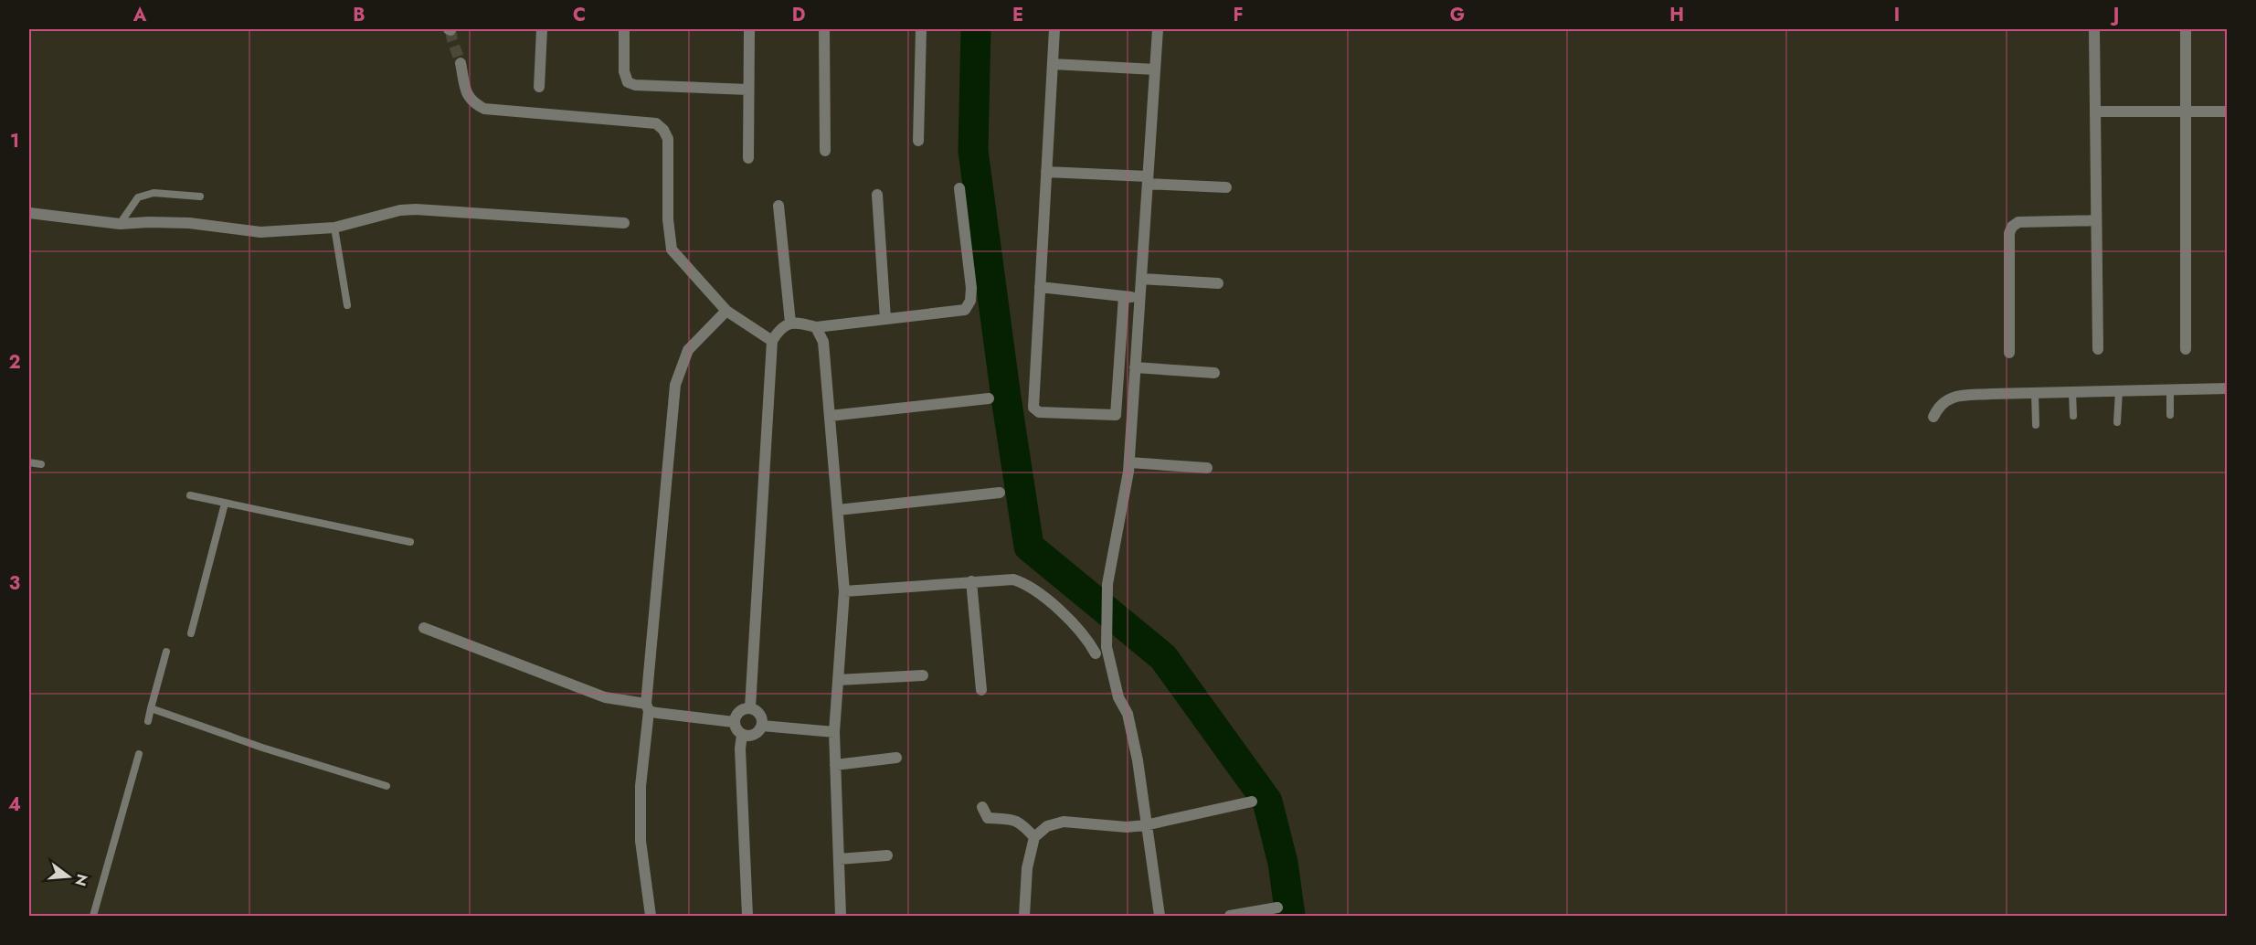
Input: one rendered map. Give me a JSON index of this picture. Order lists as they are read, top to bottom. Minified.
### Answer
{"north":"right","grid":{"columns":["A","B","C","D","E","F","G","H","I","J"],"rows":["1","2","3","4"]}}
